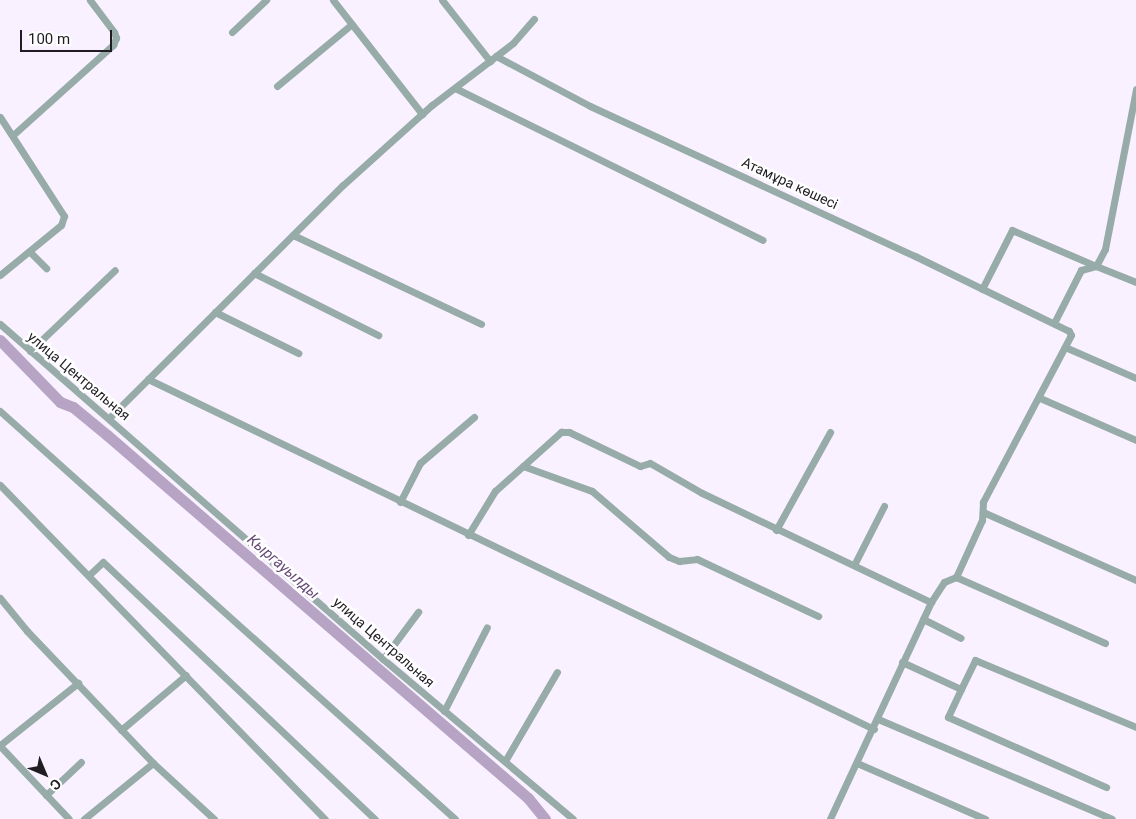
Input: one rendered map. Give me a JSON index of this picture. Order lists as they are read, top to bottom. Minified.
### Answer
{"streets":{"street":["Атамұра көшесі","улица Центральная"]},"water":["Кыргауылды"],"scale_bar":"100 m","north":"bottom right"}
